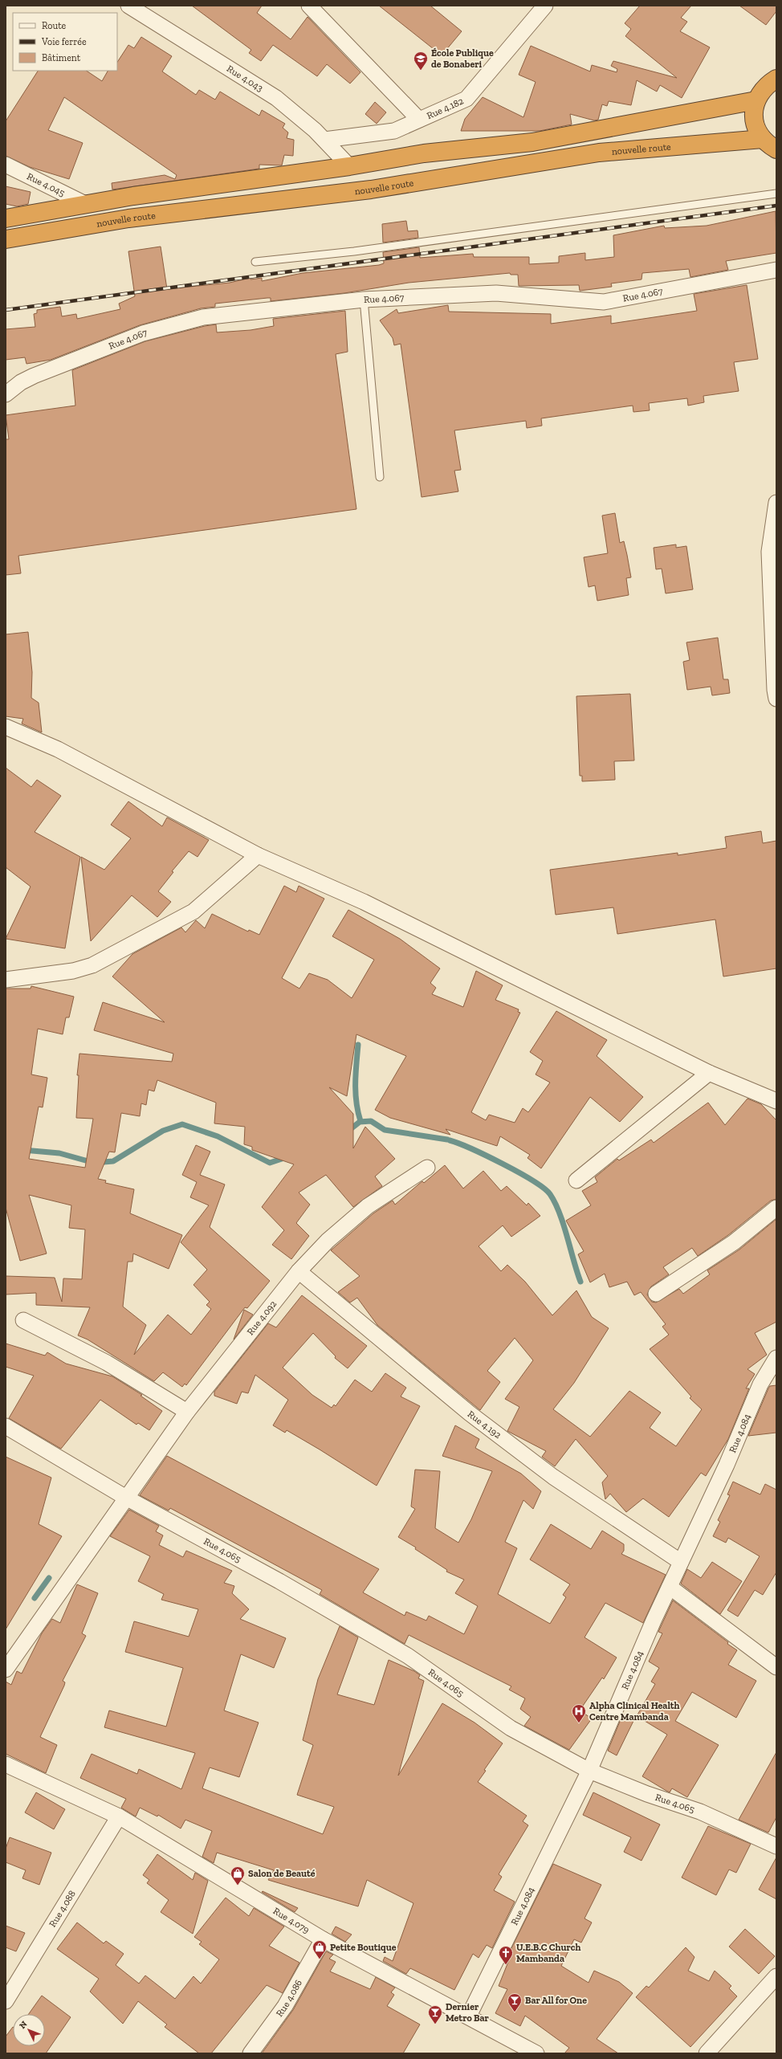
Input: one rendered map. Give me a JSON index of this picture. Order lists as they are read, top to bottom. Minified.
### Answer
{"streets":{"highway":["nouvelle route"],"street":["Rue 4.043","Rue 4.182","Rue 4.045","Rue 4.067","Rue 4.092","Rue 4.192","Rue 4.084","Rue 4.065","Rue 4.088","Rue 4.079","Rue 4.086"]},"crossings":[["Rue 4.043","Rue 4.182"],["Rue 4.092","Rue 4.192"],["Rue 4.092","Rue 4.065"],["Rue 4.192","Rue 4.084"],["Rue 4.084","Rue 4.065"],["Rue 4.084","Rue 4.079"],["Rue 4.088","Rue 4.079"],["Rue 4.079","Rue 4.086"]],"places":{"school or university":["École Publique de Bonaberi"],"hospital":["Alpha Clinical Health Centre Mambanda"],"shop":["Salon de Beauté","Petite Boutique"],"church":["U.E.B.C Church Mambanda"],"bar":["Bar All for One","Dernier Metro Bar"]},"legend":["Route","Voie ferrée","Bâtiment"],"north":"top left"}
